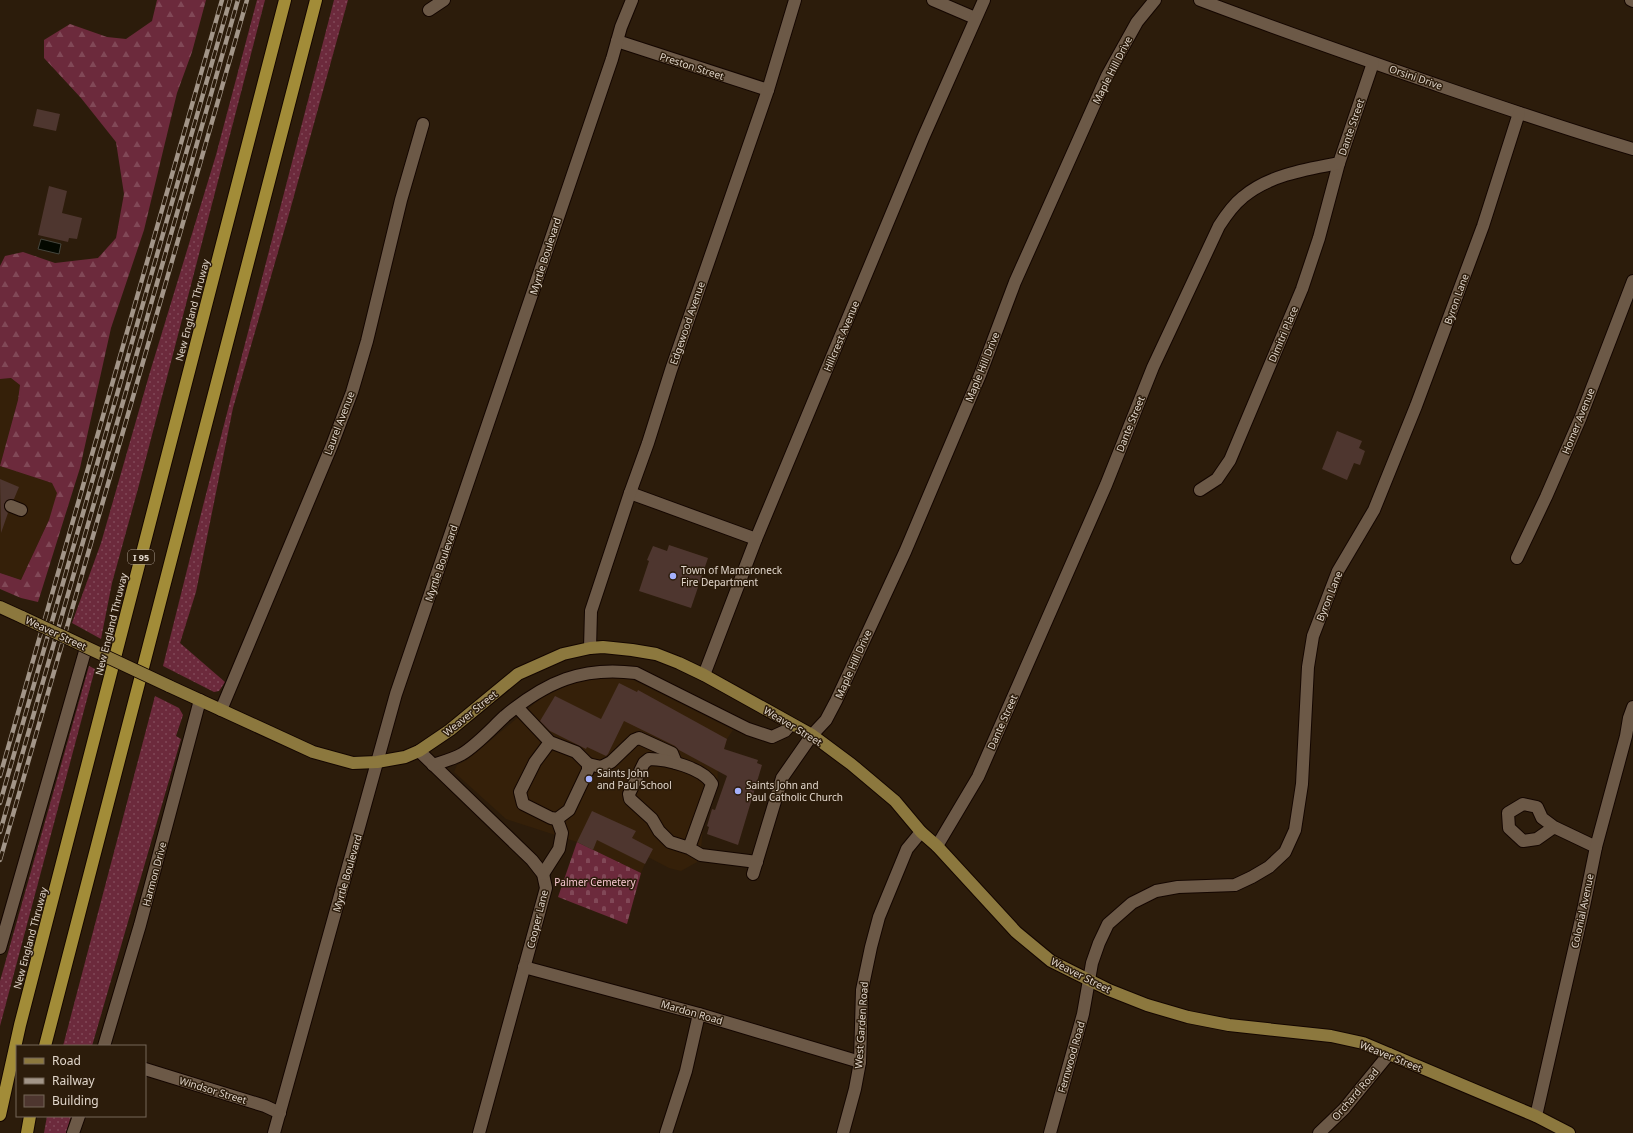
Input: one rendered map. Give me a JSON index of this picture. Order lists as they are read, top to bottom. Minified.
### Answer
{"streets":{"highway":["New England Thruway","I 95"],"main road":["Weaver Street"],"street":["Preston Street","Maple Hill Drive","Orsini Drive","Dante Street","Myrtle Boulevard","Byron Lane","Edgewood Avenue","Dimitri Place","Hillcrest Avenue","Homer Avenue","Laurel Avenue","Harmon Drive","Colonial Avenue","Cooper Lane","Mardon Road","West Garden Road","Fernwood Road","Windsor Street","Orchard Road"]},"crossings":[["Preston Street","Myrtle Boulevard"],["Preston Street","Edgewood Avenue"],["Maple Hill Drive","Weaver Street"],["Orsini Drive","Dante Street"],["Orsini Drive","Byron Lane"],["Dante Street","Dimitri Place"],["Dante Street","Weaver Street"],["Myrtle Boulevard","Weaver Street"],["Myrtle Boulevard","Windsor Street"],["Byron Lane","Weaver Street"],["Byron Lane","Fernwood Road"],["Edgewood Avenue","Weaver Street"],["Hillcrest Avenue","Weaver Street"],["Laurel Avenue","Weaver Street"],["Weaver Street","Harmon Drive"],["Weaver Street","Colonial Avenue"],["Weaver Street","Cooper Lane"],["Weaver Street","West Garden Road"],["Weaver Street","Fernwood Road"],["Weaver Street","Orchard Road"],["Cooper Lane","Mardon Road"],["Mardon Road","West Garden Road"]],"parks":["Palmer Cemetery"],"places":["Town of Mamaroneck Fire Department","Saints John and Paul School","Saints John and Paul Catholic Church"],"legend":["Road","Railway","Building"]}
